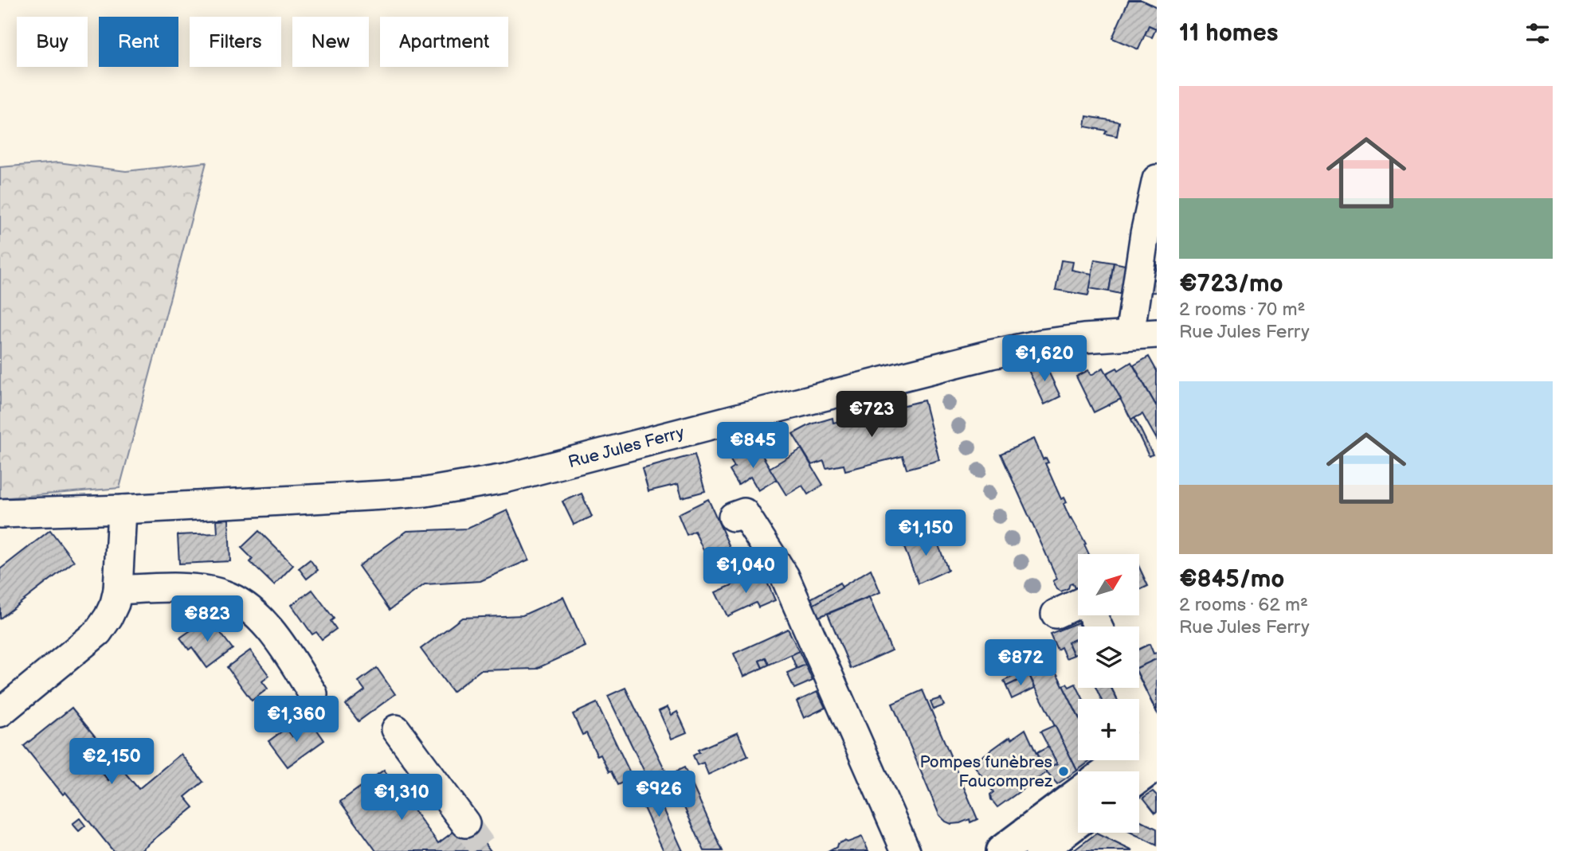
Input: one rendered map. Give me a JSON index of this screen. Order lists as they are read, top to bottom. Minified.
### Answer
{"streets":{"street":["Rue Jules Ferry"]},"places":["Pompes funèbres Faucomprez"],"north":"top right","page":{"heading":"11 homes","chip":["Buy","Rent","Filters","New","Apartment"],"list":[{"name":"€723/mo","note":"2 rooms · 70 m² · Rue Jules Ferry"},{"name":"€845/mo","note":"2 rooms · 62 m² · Rue Jules Ferry"}],"price":["€1,620","€723","€845","€1,150","€1,040","€823","€872","€1,360","€2,150","€926","€1,310"],"map_buttons":["+","−"]}}
